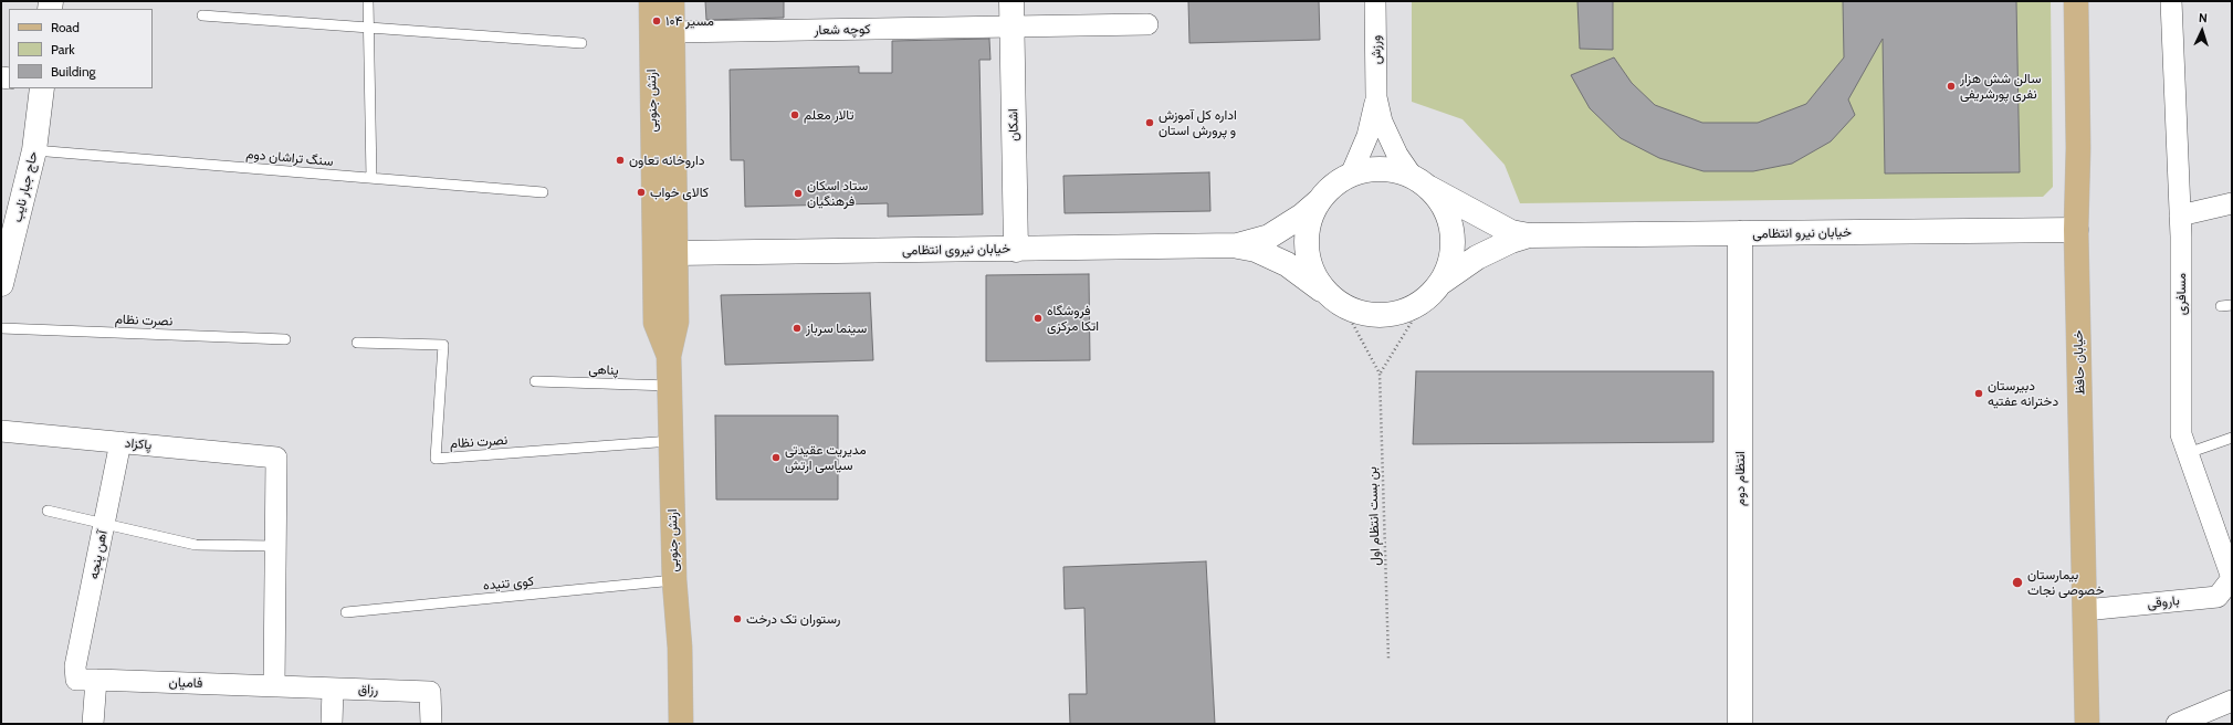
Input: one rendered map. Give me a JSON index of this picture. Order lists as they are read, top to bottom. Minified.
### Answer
{"streets":{"main road":["ارتش جنوبی","خیابان حافظ"],"street":["کوچه شعار","ورزش","اشکان","حاج جبار نایب","خیابان نیرو انتظامی","خیابان نیروی انتظامی","مسافری","پاکزاد","انتظام دوم","آهن پنجه","باروقی","فامیان","رزاق"],"lane":["سنگ تراشان دوم","نصرت نظام","پناهی","کوی تنیده"],"path":["بن بست انتظام اول"]},"crossings":[["کوچه شعار","ارتش جنوبی"],["کوچه شعار","اشکان"],["ورزش","خیابان نیرو انتظامی"],["ورزش","خیابان نیروی انتظامی"],["ارتش جنوبی","خیابان نیروی انتظامی"],["ارتش جنوبی","نصرت نظام"],["ارتش جنوبی","پناهی"],["ارتش جنوبی","کوی تنیده"],["اشکان","خیابان نیروی انتظامی"],["سنگ تراشان دوم","حاج جبار نایب"],["خیابان نیرو انتظامی","خیابان نیروی انتظامی"],["خیابان نیرو انتظامی","خیابان حافظ"],["خیابان نیرو انتظامی","انتظام دوم"],["مسافری","باروقی"],["خیابان حافظ","باروقی"],["پاکزاد","آهن پنجه"],["آهن پنجه","فامیان"],["فامیان","رزاق"]],"places":["مسیر ۱۰۴","سالن شش هزار نفری پورشریفی","تالار معلم","اداره کل آموزش و پرورش استان","داروخانه تعاون","کالای خواب","ستاد اسکان فرهنگیان","فروشگاه اتکا مرکزی","سینما سرباز","دبیرستان دخترانه عفتیه","مدیریت عقیدتی سیاسی ارتش","بیمارستان خصوصی نجات","رستوران تک درخت"],"legend":["Road","Park","Building"],"north":"top"}
